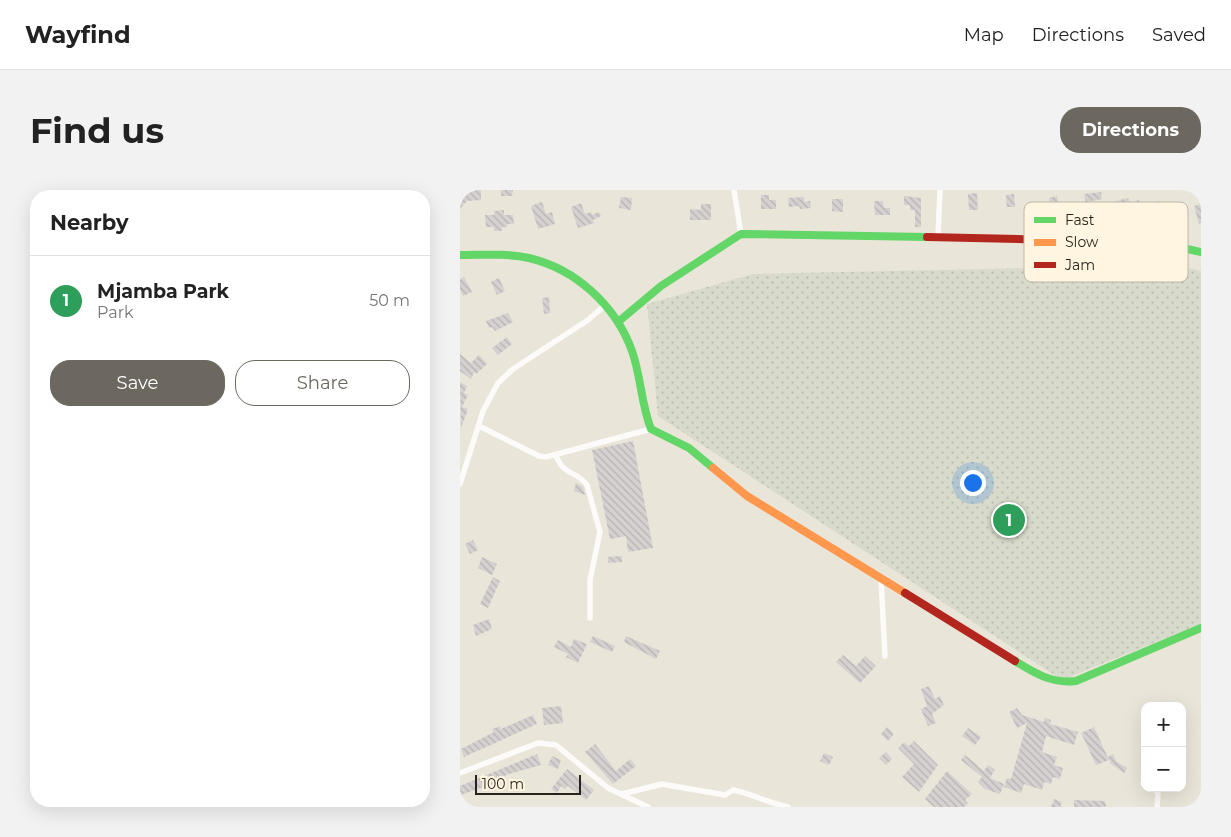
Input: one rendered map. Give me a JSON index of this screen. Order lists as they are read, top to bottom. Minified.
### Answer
{"legend":["Fast","Slow","Jam"],"scale_bar":"100 m","page":{"header":"Wayfind","nav":["Map","Directions","Saved"],"buttons":["Directions",["Save","Share"]],"title":"Find us","heading":"Nearby","list":[{"mark":"1","name":"Mjamba Park","note":"Park","value":"50 m"}],"pins":"1","map_buttons":["+","−"],"scale":"100 m"}}
